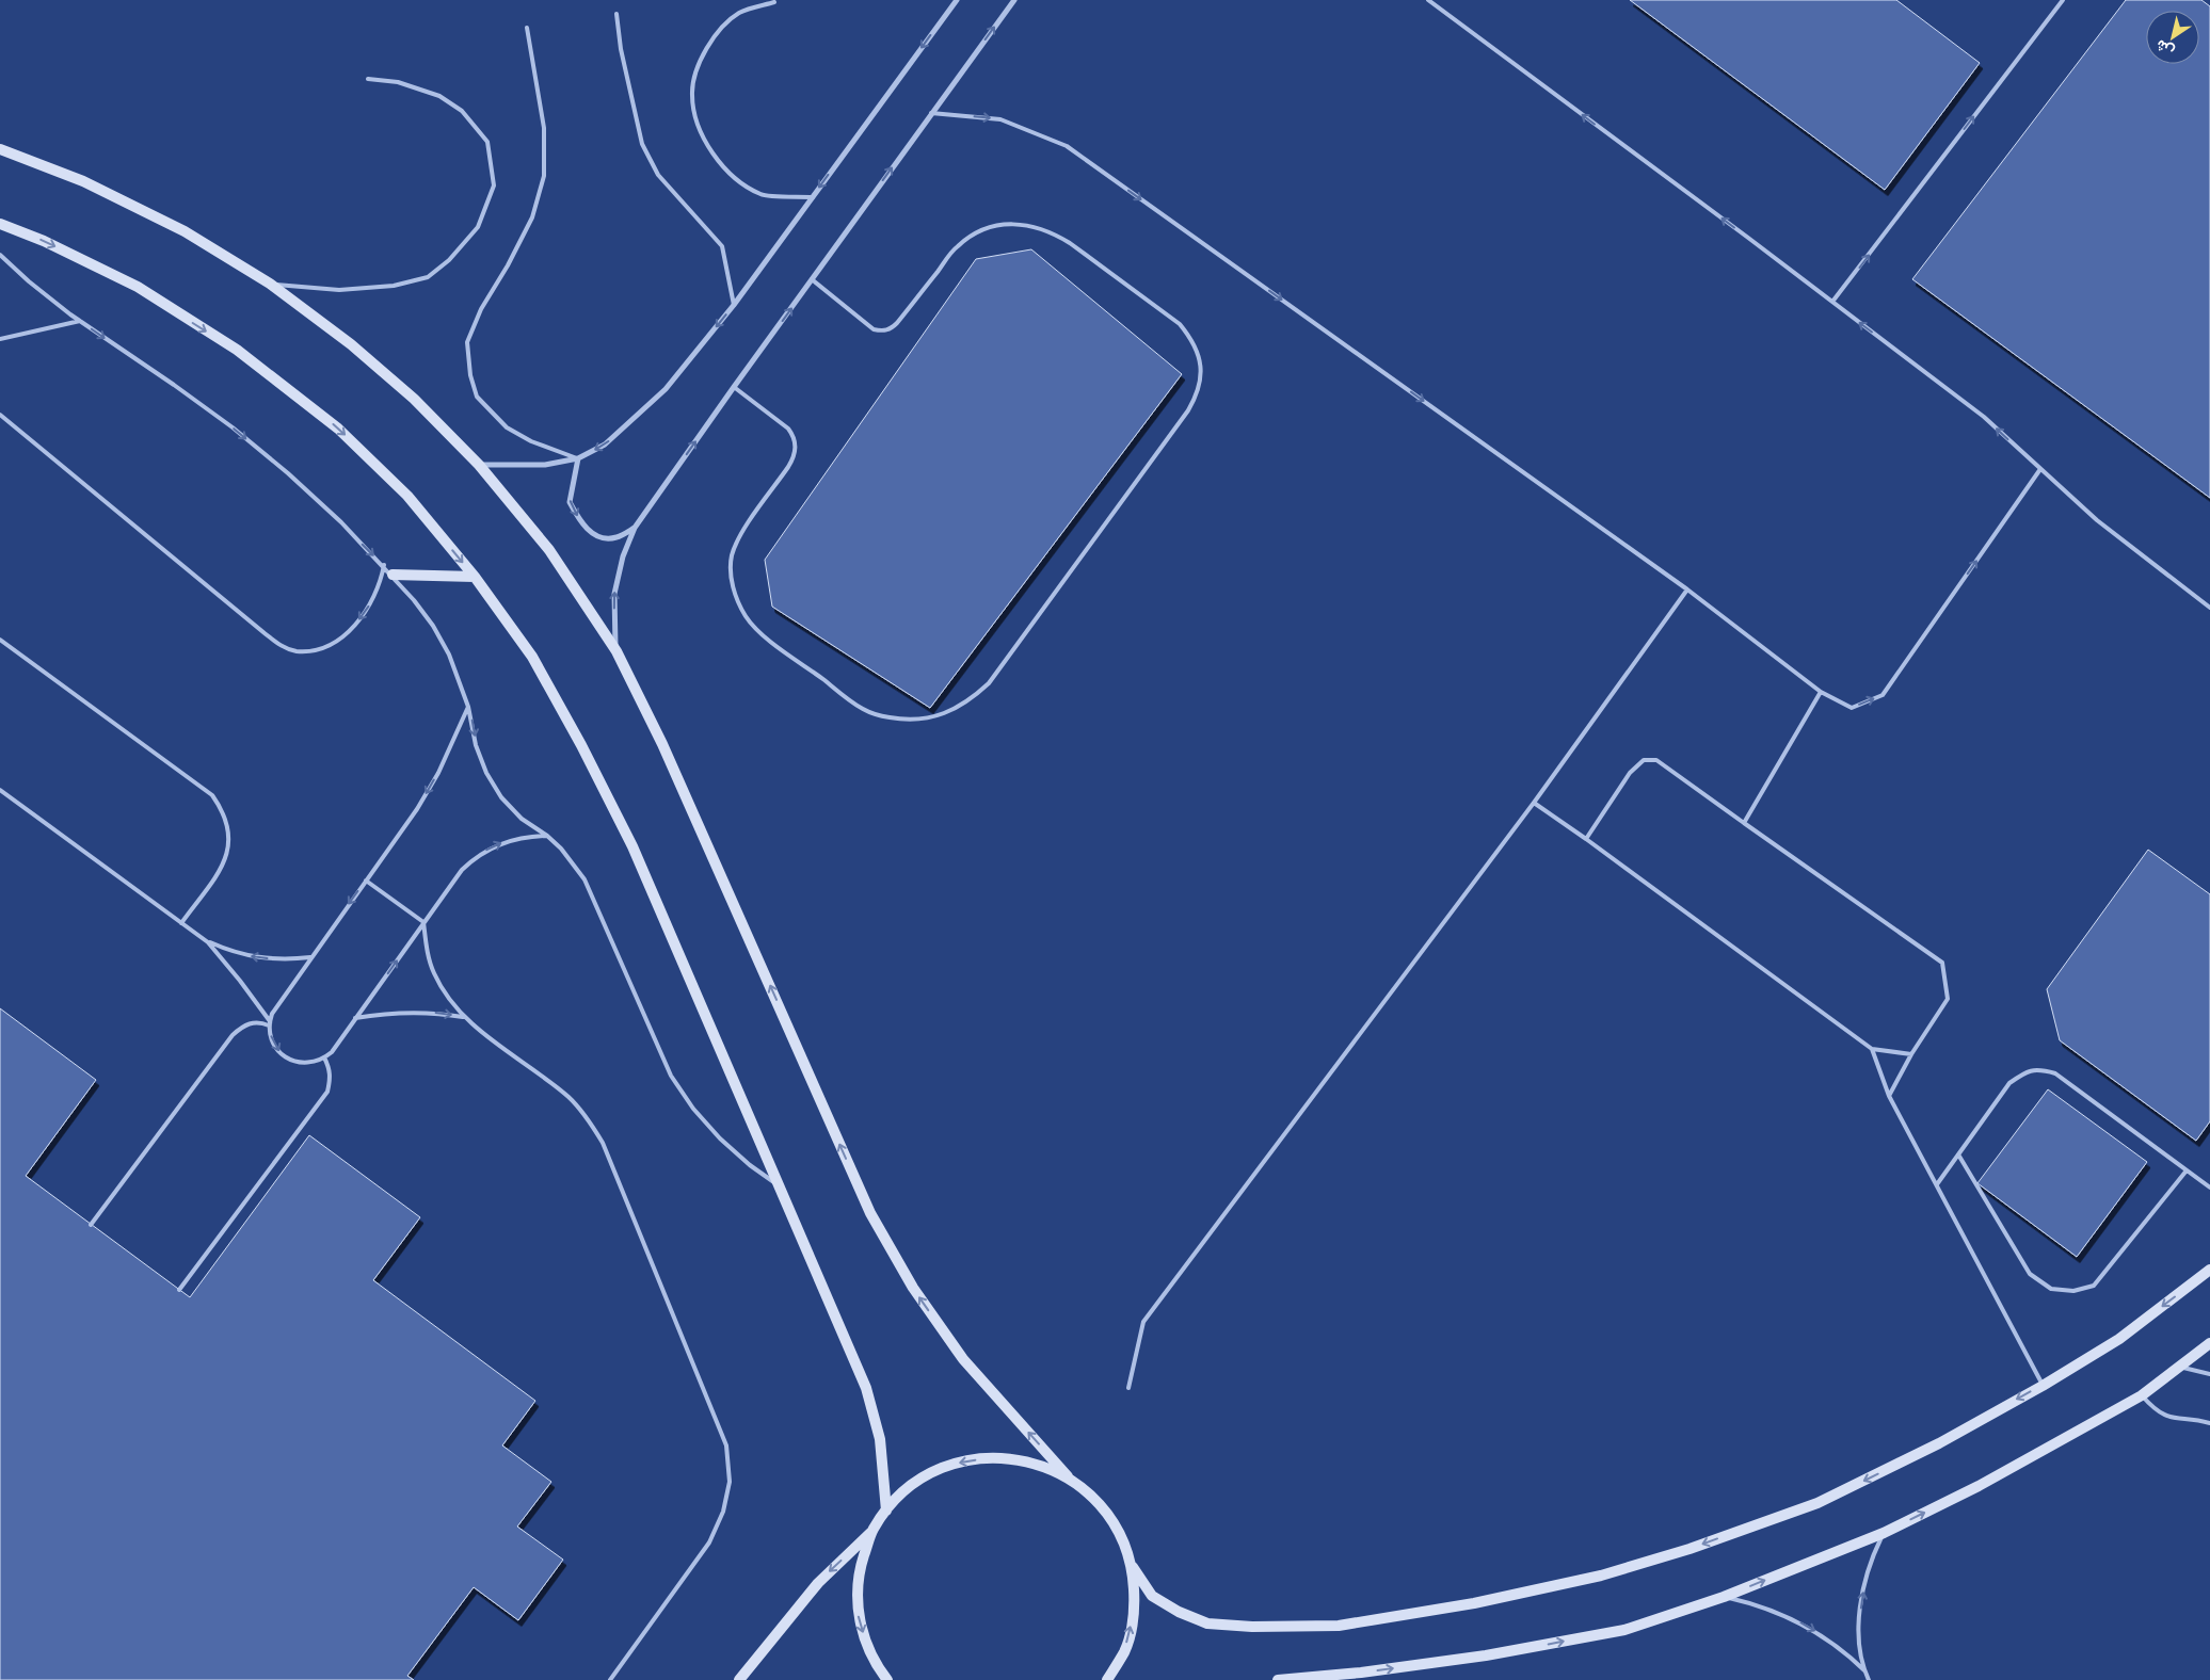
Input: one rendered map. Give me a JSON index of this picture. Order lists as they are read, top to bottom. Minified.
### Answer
{"north":"bottom left"}
